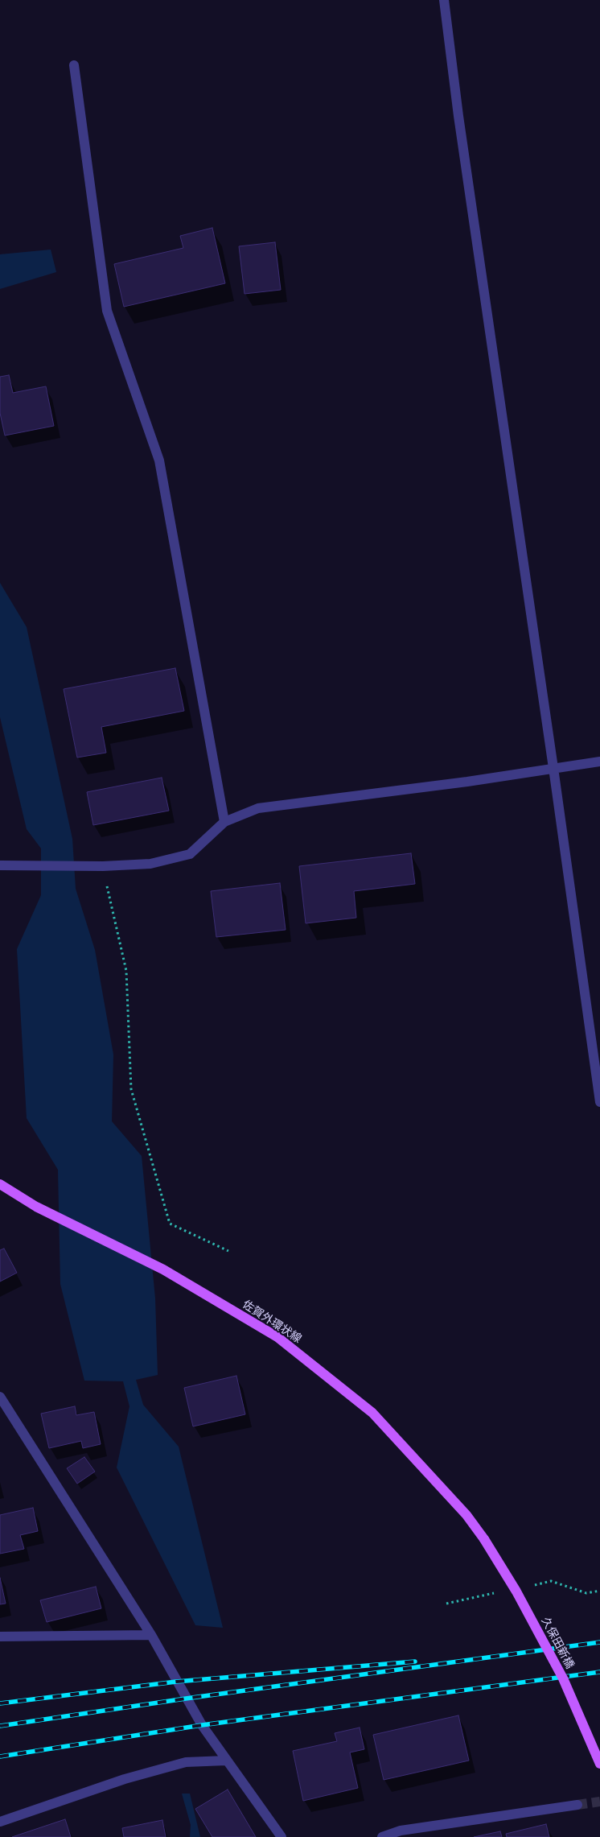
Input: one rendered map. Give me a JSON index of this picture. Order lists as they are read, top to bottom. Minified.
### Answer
{"streets":{"main road":["佐賀外環状線","久保田新橋"]},"crossings":[["佐賀外環状線","久保田新橋"]]}
